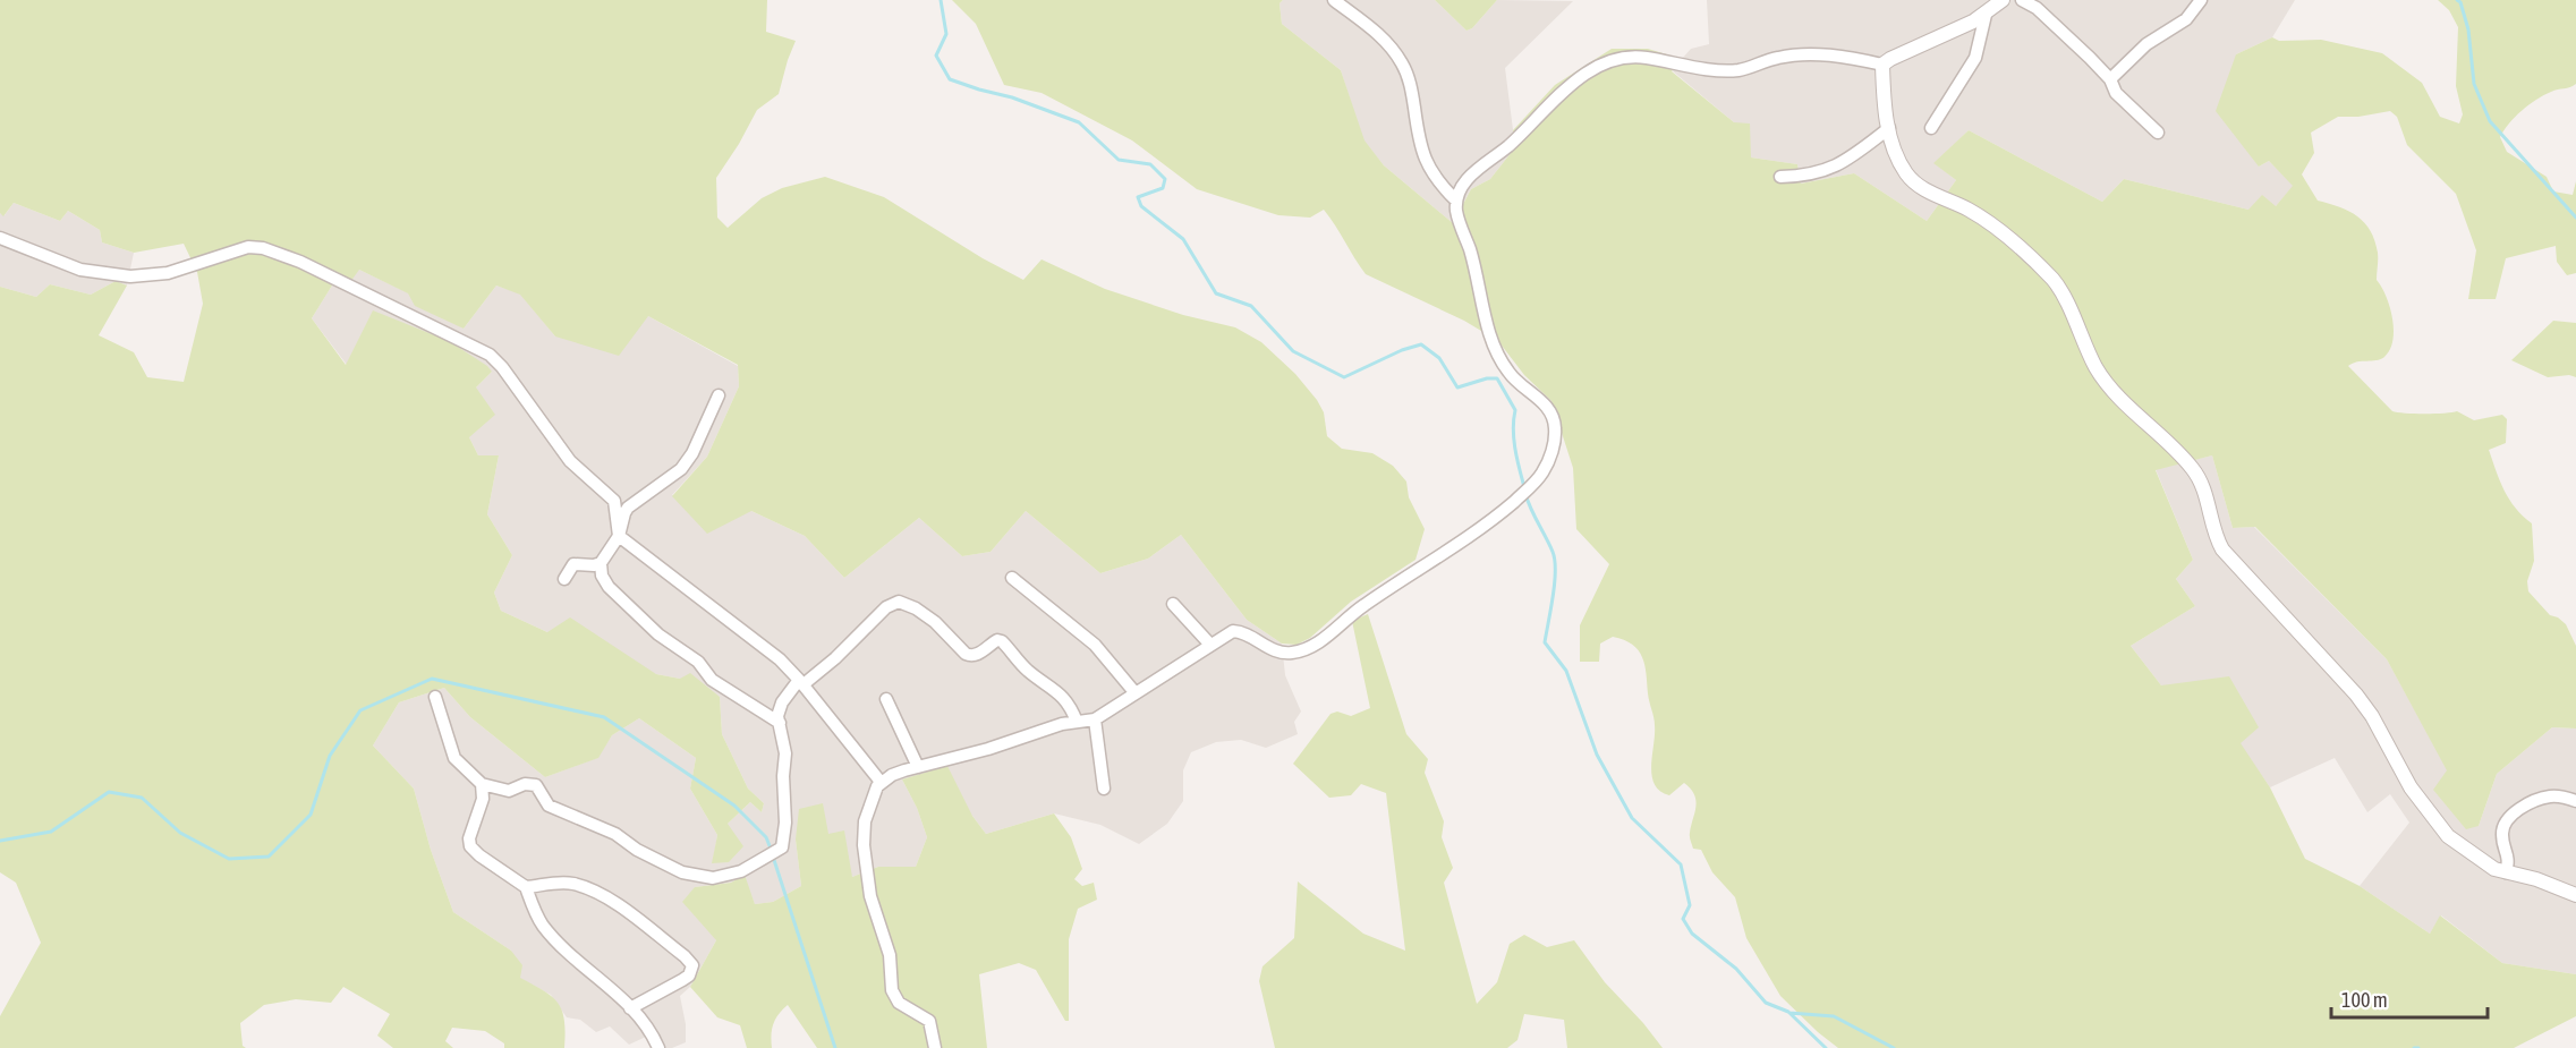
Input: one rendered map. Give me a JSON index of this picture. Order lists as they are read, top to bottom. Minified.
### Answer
{"scale_bar":"100 m"}
